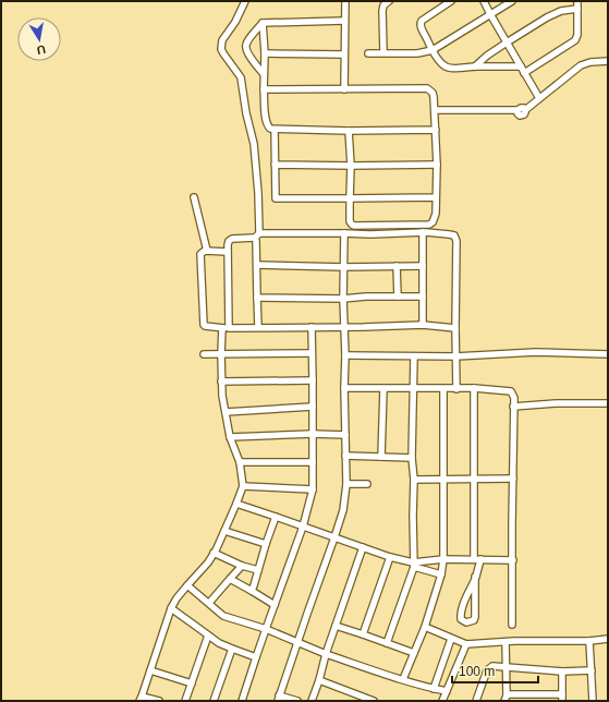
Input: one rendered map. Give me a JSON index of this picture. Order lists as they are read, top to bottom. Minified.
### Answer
{"scale_bar":"100 m","north":"bottom"}
